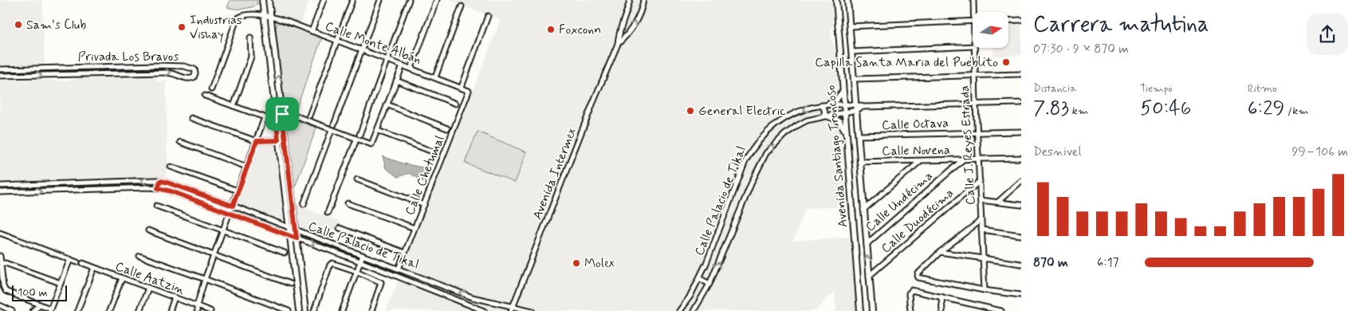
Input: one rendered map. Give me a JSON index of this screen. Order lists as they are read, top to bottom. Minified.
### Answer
{"streets":{"main road":["Avenida Santiago Troncoso"],"street":["Calle Monte Albán","Privada Los Bravos","Calle Octava","Calle J. Reyes Estrada","Calle Novena","Avenida Intermex","Calle Chetumal","Calle Palacio de Tikal","Calle Undécima","Calle Duodécima","Calle Aatzin"]},"crossings":[["Calle Monte Albán","Calle Chetumal"],["Calle Octava","Calle J. Reyes Estrada"],["Calle Octava","Avenida Santiago Troncoso"],["Calle J. Reyes Estrada","Calle Novena"],["Calle J. Reyes Estrada","Calle Duodécima"],["Calle Novena","Avenida Santiago Troncoso"],["Calle Novena","Calle Undécima"],["Avenida Santiago Troncoso","Calle Palacio de Tikal"],["Avenida Santiago Troncoso","Calle Undécima"],["Avenida Santiago Troncoso","Calle Duodécima"],["Avenida Intermex","Calle Palacio de Tikal"],["Calle Chetumal","Calle Palacio de Tikal"]],"places":["Sam's Club","Industrias Vishay","Foxconn","Capilla Santa Maria del Pueblito","General Electric","Molex"],"scale_bar":"100 m","north":"right","page":{"heading":["Carrera matutina","07:30 · 9 × 870 m"],"stats":[["Distancia","7.83 km"],["Tiempo","50:46"],["Ritmo","6:29 /km"]],"chart":["Desnivel","99–106 m"],"list":[{"name":"870 m","note":"6:17"}],"scale":"100 m"}}
